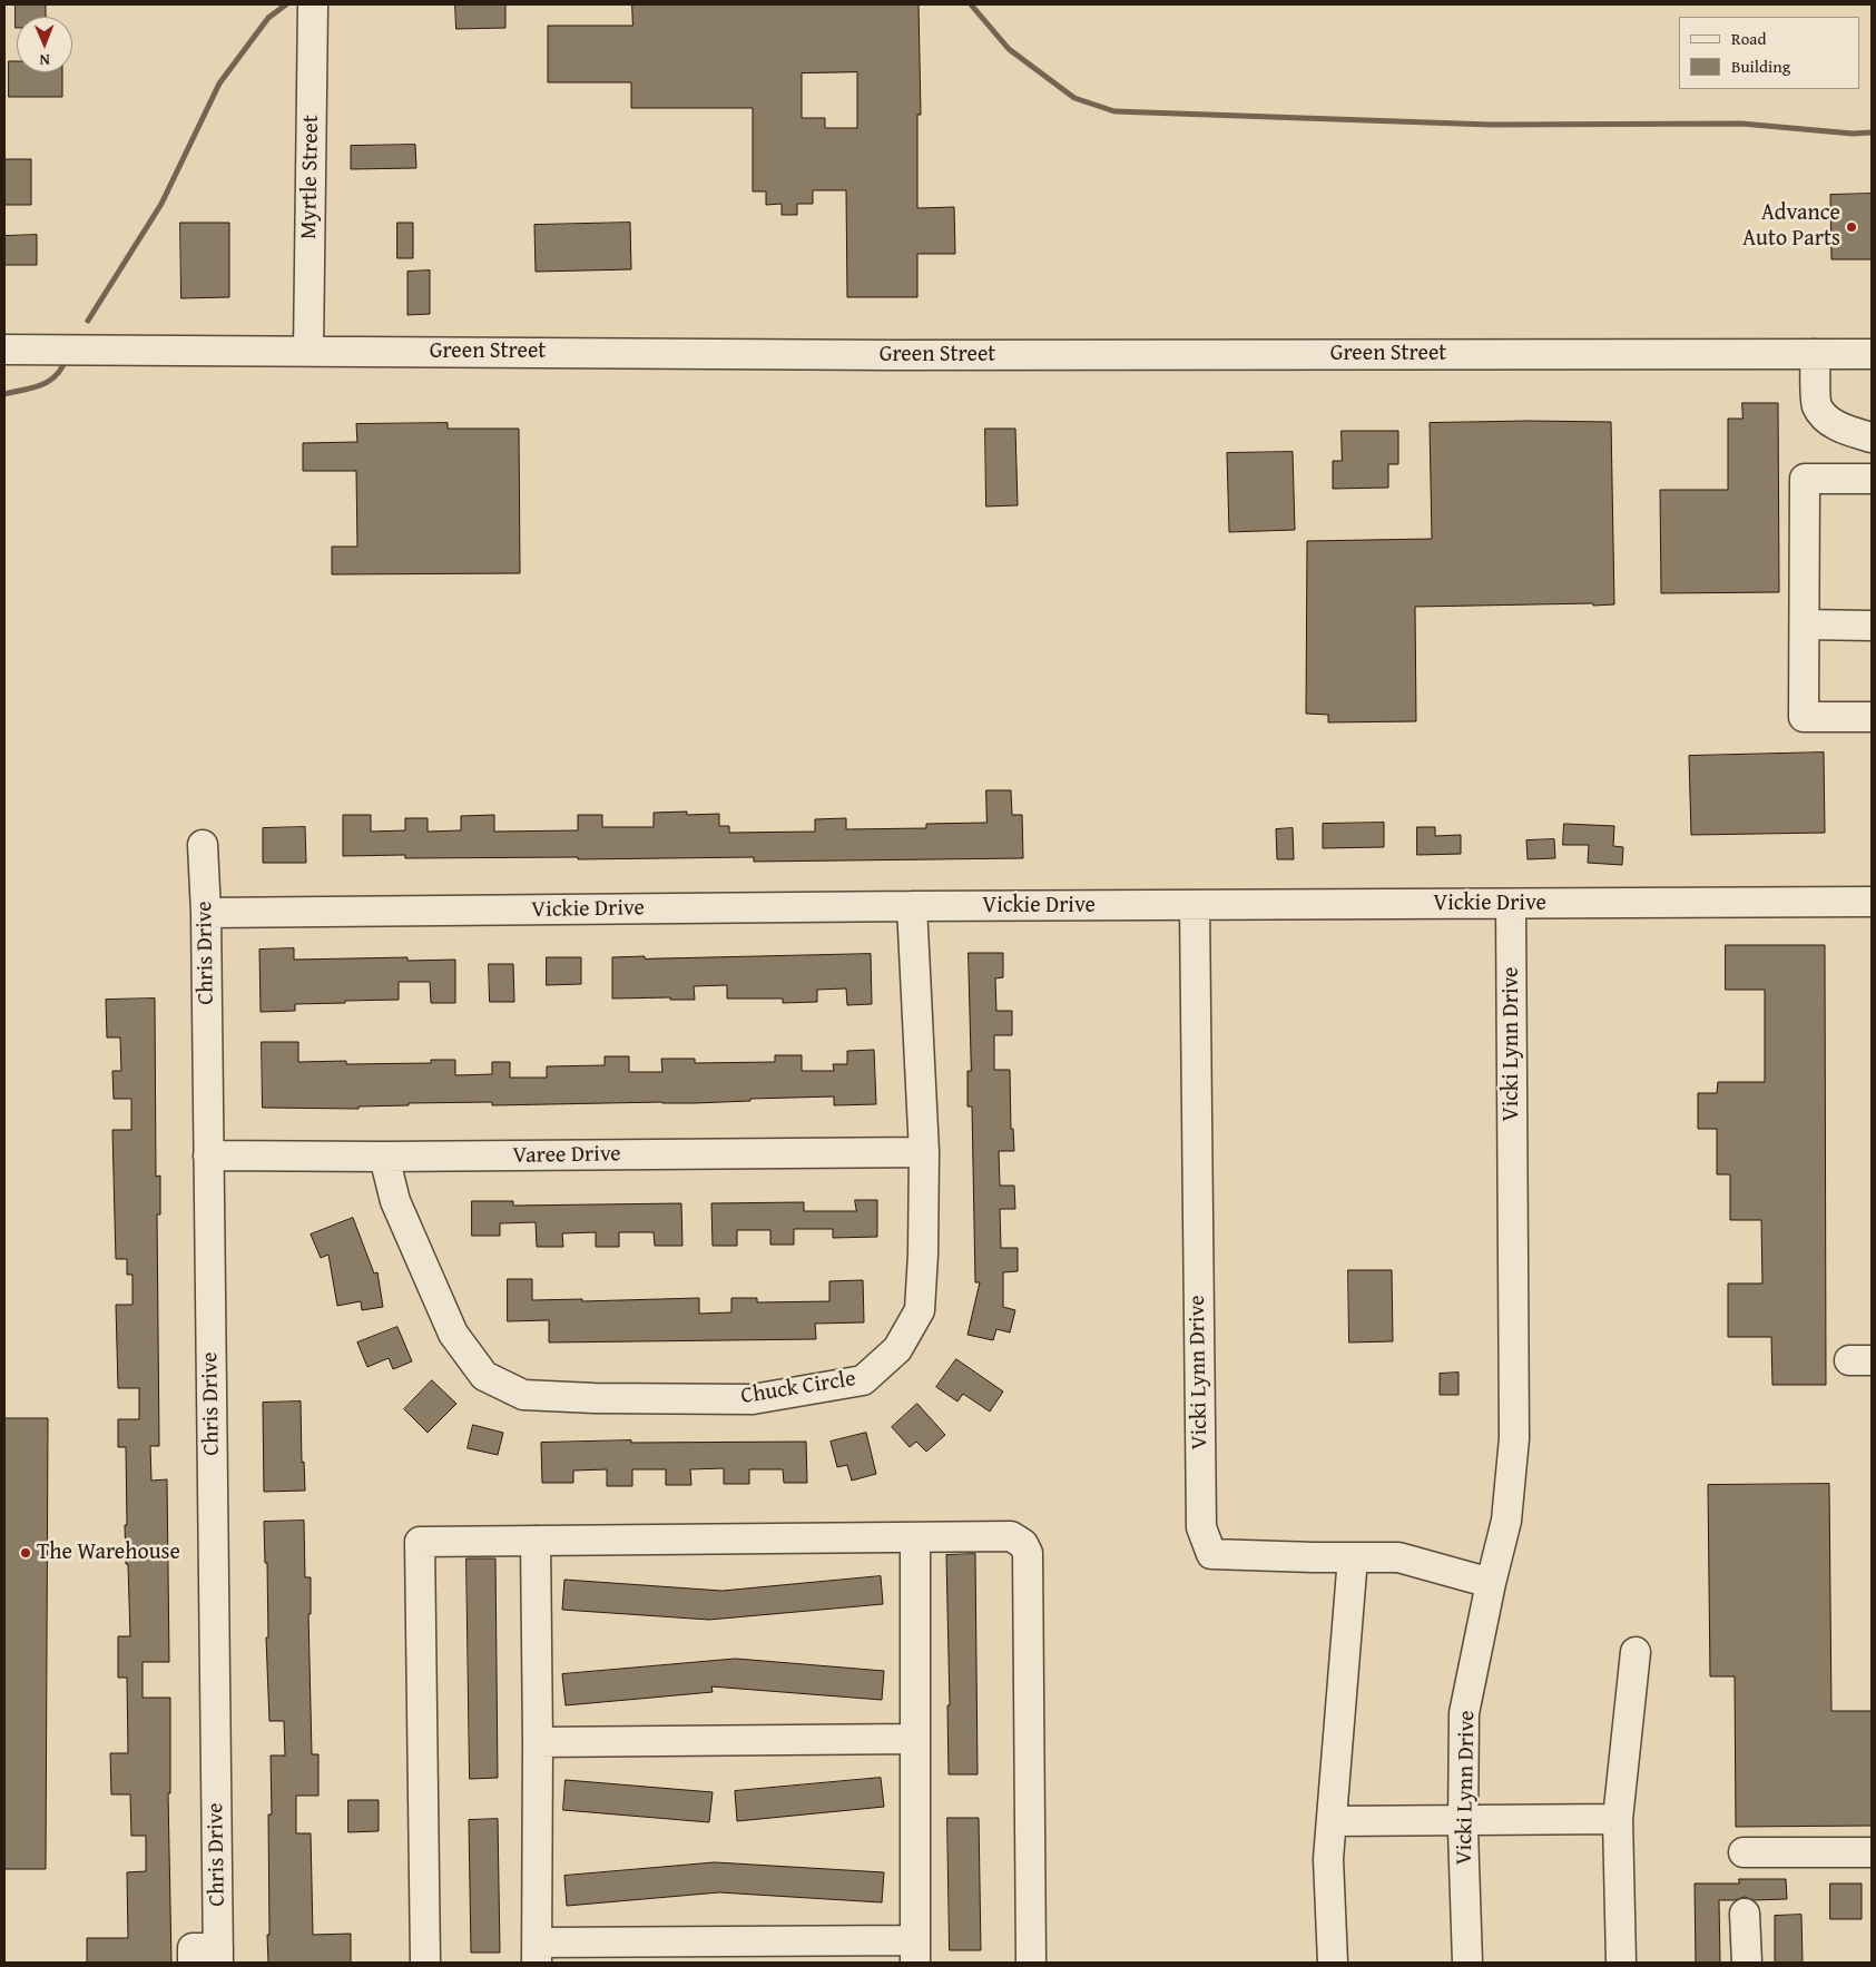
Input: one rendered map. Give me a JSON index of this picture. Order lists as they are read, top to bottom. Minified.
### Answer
{"streets":{"street":["Myrtle Street","Green Street","Vickie Drive","Chris Drive","Vicki Lynn Drive","Varee Drive","Chuck Circle"]},"crossings":[["Myrtle Street","Green Street"],["Vickie Drive","Chris Drive"],["Vickie Drive","Vicki Lynn Drive"],["Vickie Drive","Chuck Circle"],["Chris Drive","Varee Drive"],["Varee Drive","Chuck Circle"]],"places":["Advance Auto Parts","The Warehouse"],"legend":["Road","Building"],"north":"bottom"}
